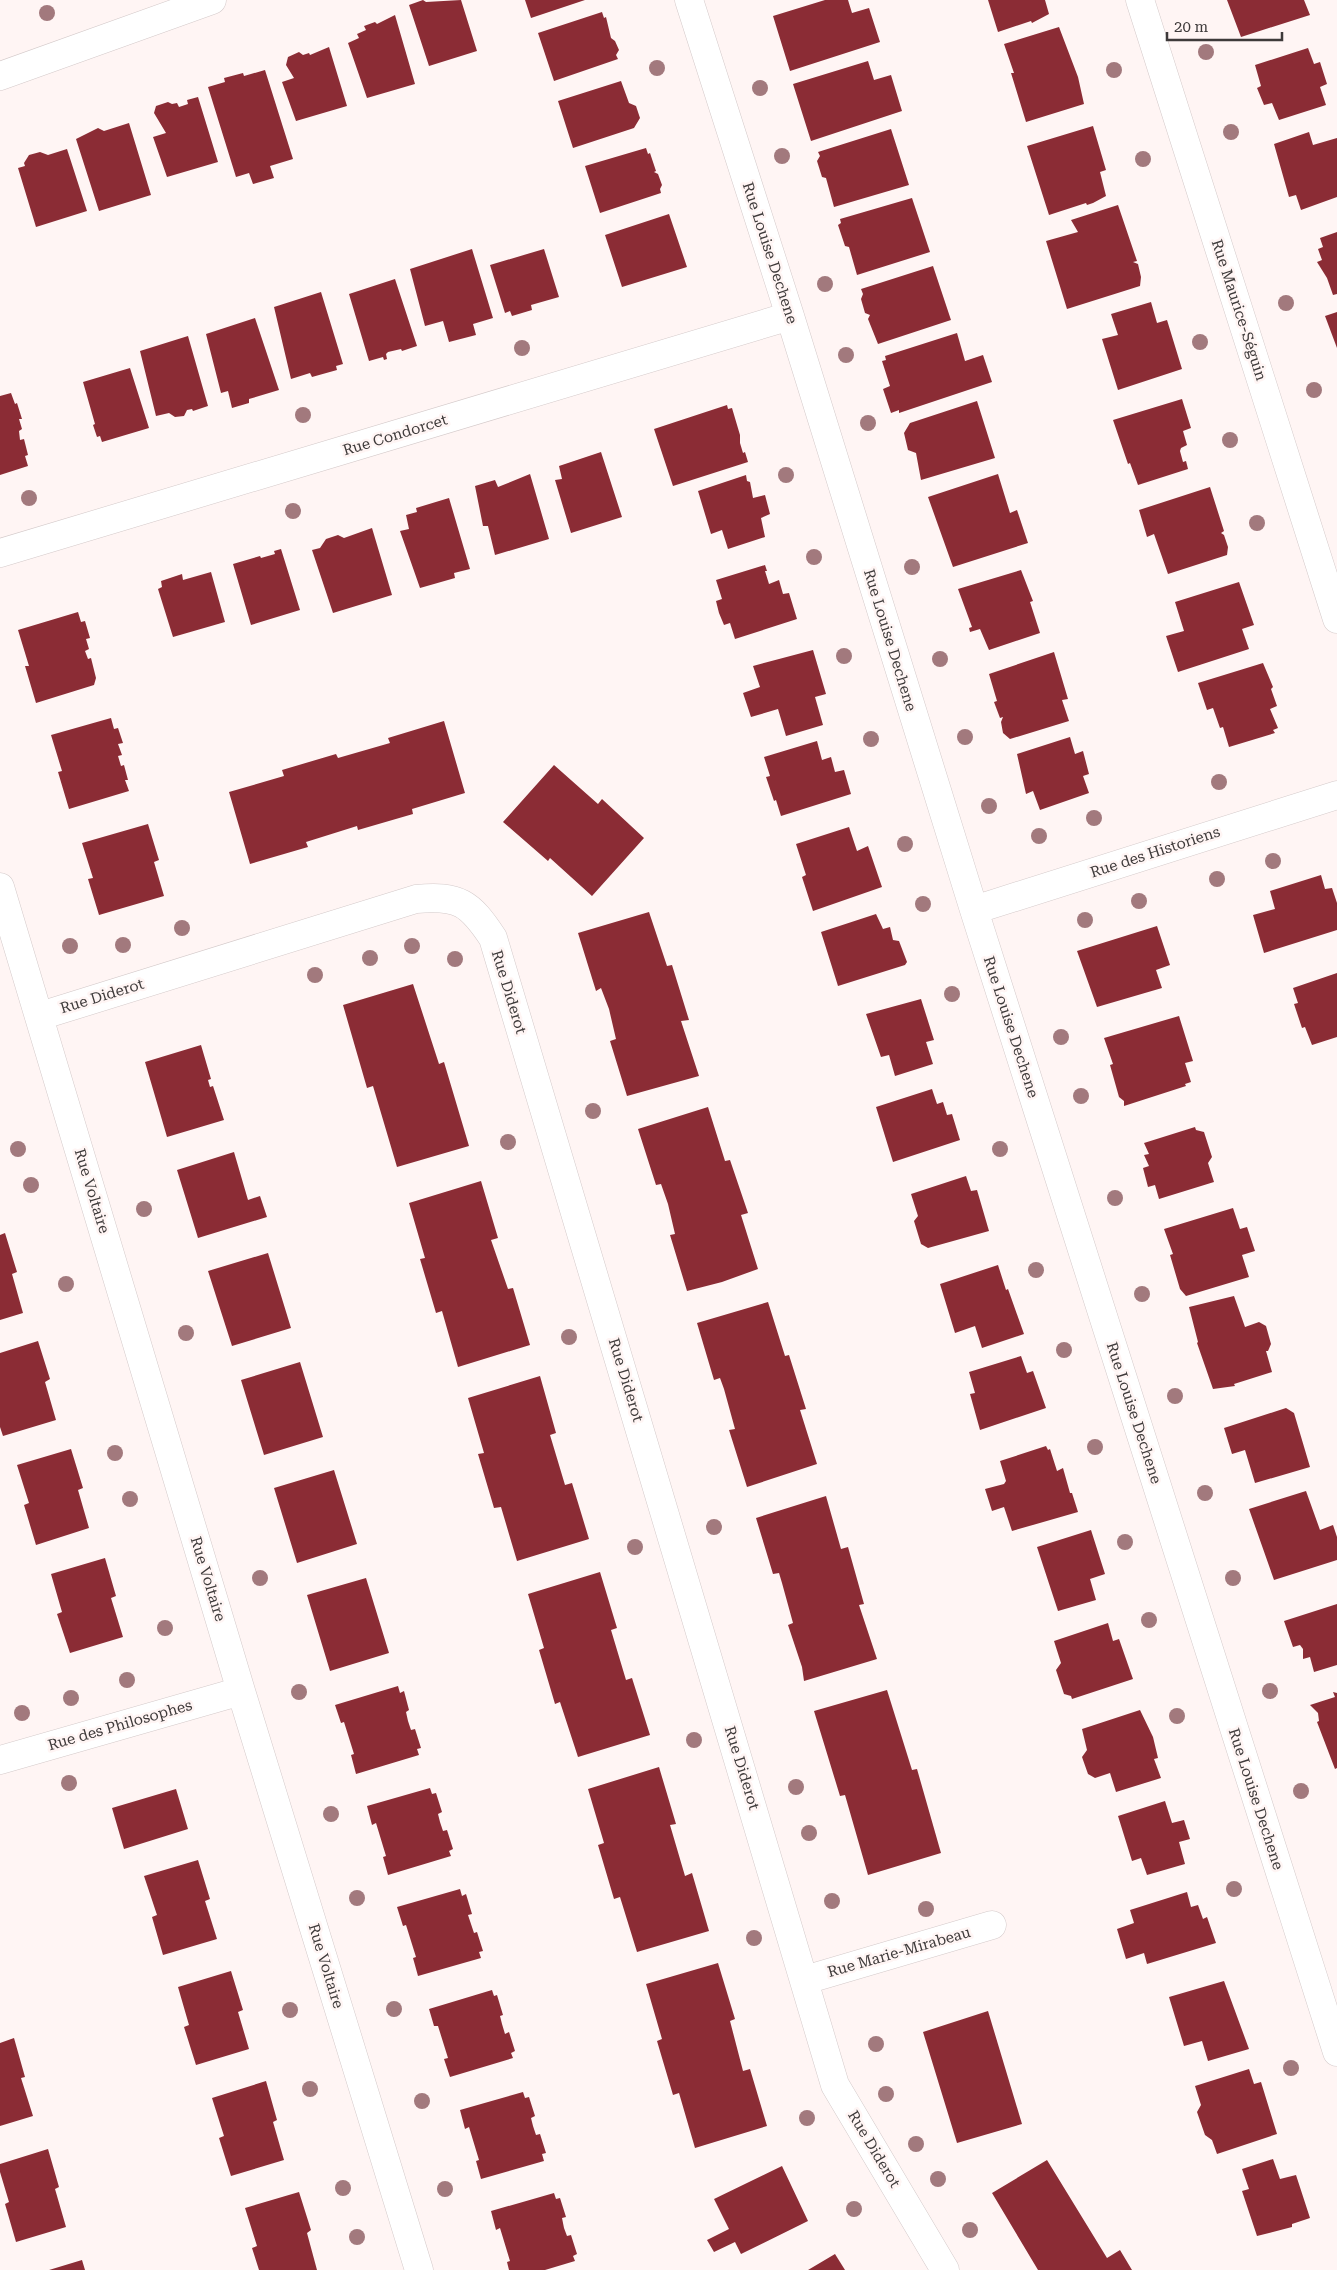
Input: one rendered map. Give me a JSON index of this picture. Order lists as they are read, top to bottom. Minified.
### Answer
{"streets":{"street":["Rue Louise Dechene","Rue Maurice-Séguin","Rue Condorcet","Rue des Historiens","Rue Diderot","Rue Voltaire","Rue des Philosophes","Rue Marie-Mirabeau"]},"crossings":[["Rue Louise Dechene","Rue Condorcet"],["Rue Louise Dechene","Rue des Historiens"],["Rue Diderot","Rue Voltaire"],["Rue Diderot","Rue Marie-Mirabeau"],["Rue Voltaire","Rue des Philosophes"]],"scale_bar":"20 m"}
